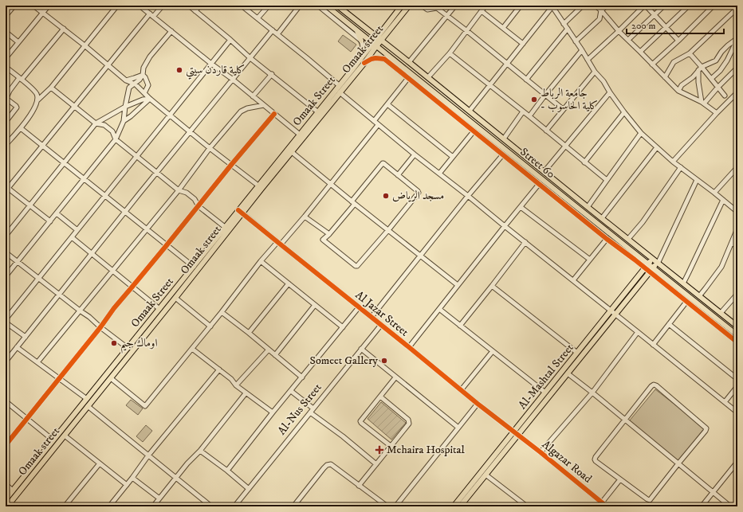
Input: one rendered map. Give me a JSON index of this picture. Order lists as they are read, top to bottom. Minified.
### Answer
{"streets":{"main road":["Omaak street","Omaak Street","Street 60","Al-Mashtal Street"],"street":["Al Jazar Street","Al-Nus Street","Algazar Road"]},"crossings":[["Omaak street","Omaak Street"],["Omaak street","Street 60"],["Omaak street","Al Jazar Street"],["Omaak Street","Street 60"],["Omaak Street","Al Jazar Street"],["Street 60","Al-Mashtal Street"],["Al Jazar Street","Al-Mashtal Street"],["Al Jazar Street","Al-Nus Street"],["Al Jazar Street","Algazar Road"],["Al-Mashtal Street","Algazar Road"]],"places":{"other":["كلية قاردن سيتي","جامعة الرباط - كلية الحاسوب","مسجد الرياض","اوماك جيم","Someet Gallery"],"health":["Mehaira Hospital"]},"scale_bar":"200 m"}
